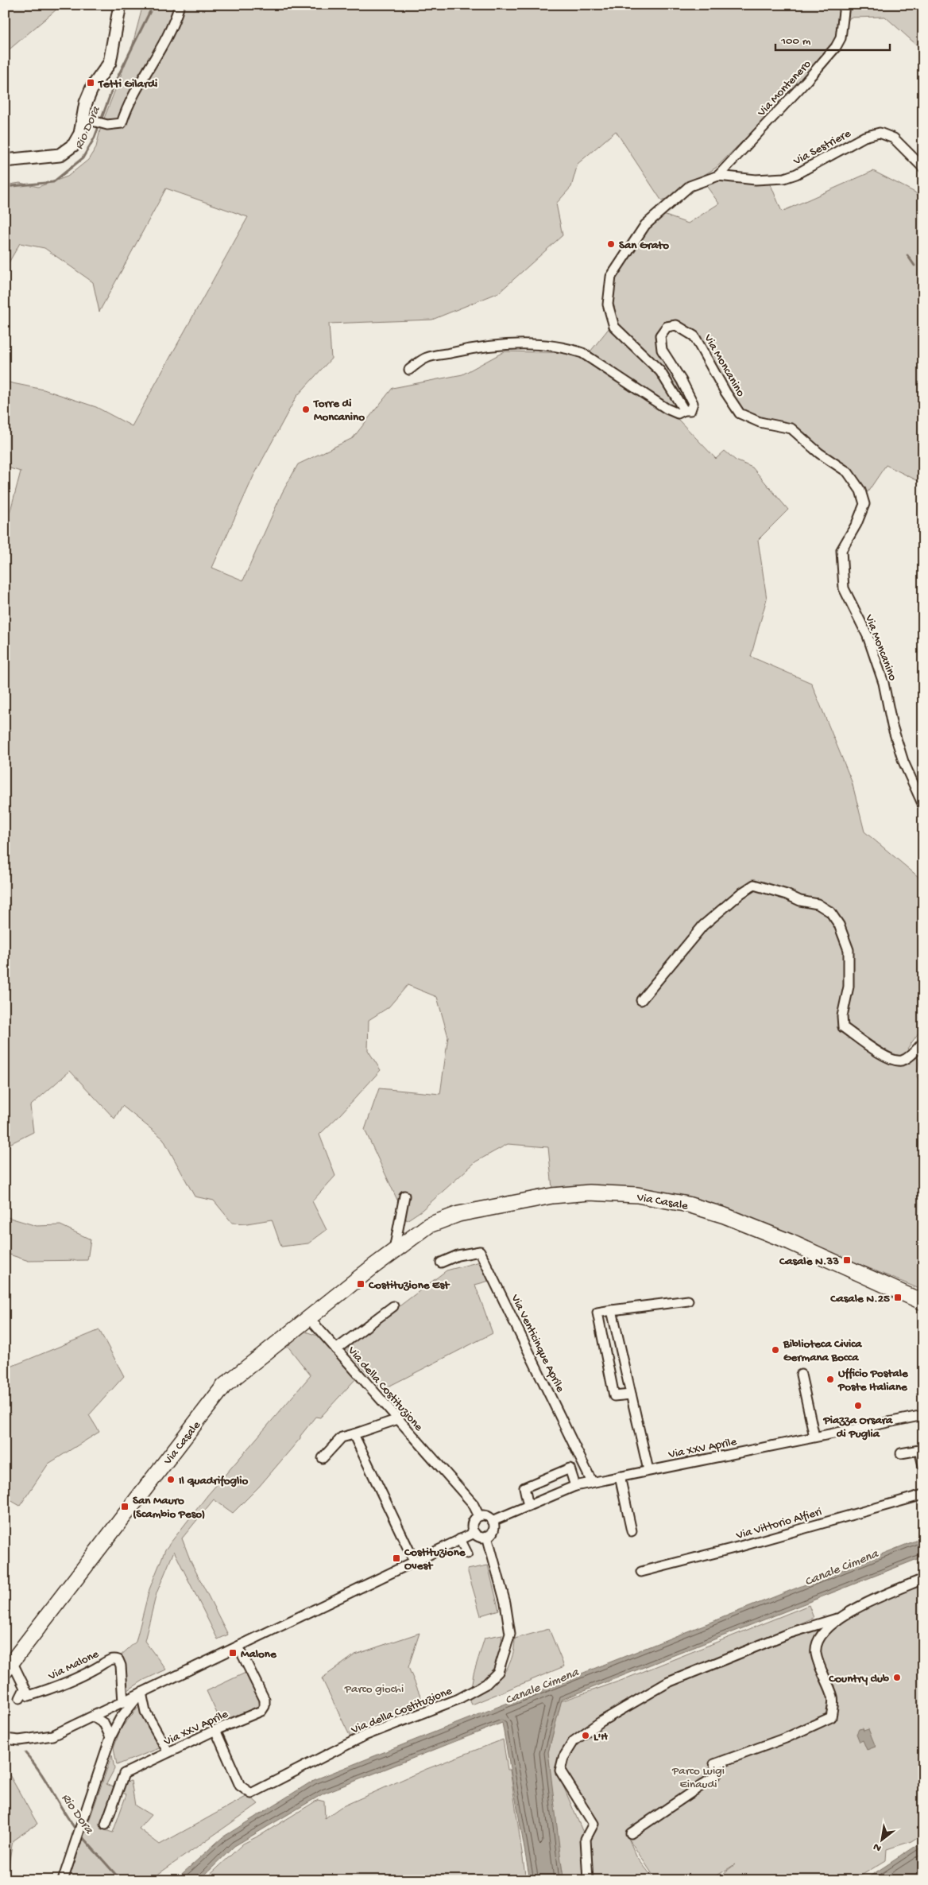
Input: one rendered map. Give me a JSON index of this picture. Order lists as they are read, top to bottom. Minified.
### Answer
{"streets":{"main road":["Via Casale"],"street":["Via Montenero","Via Sestriere","Via Moncanino","Via Venticinque Aprile","Via della Costituzione","Via XXV Aprile","Via Vittorio Alfieri","Via Malone"]},"crossings":[["Via Montenero","Via Sestriere"],["Via Casale","Via della Costituzione"],["Via Venticinque Aprile","Via XXV Aprile"],["Via della Costituzione","Via XXV Aprile"]],"water":["Rio Dora","Canale Cimena"],"parks":["Parco giochi","Parco Luigi Einaudi"],"places":{"transit":["Tetti Gilardi","Casale N.33","Costituzione Est","Casale N.25","San Mauro (Scambio Peso)","Costituzione Ovest","Malone"],"other":["San Grato","Torre di Moncanino","Biblioteca Civica Germana Bocca","Ufficio Postale Poste Italiane","Piazza Orsara di Puglia","Il quadrifoglio","Country club","L'H"]},"scale_bar":"100 m","north":"bottom left"}
